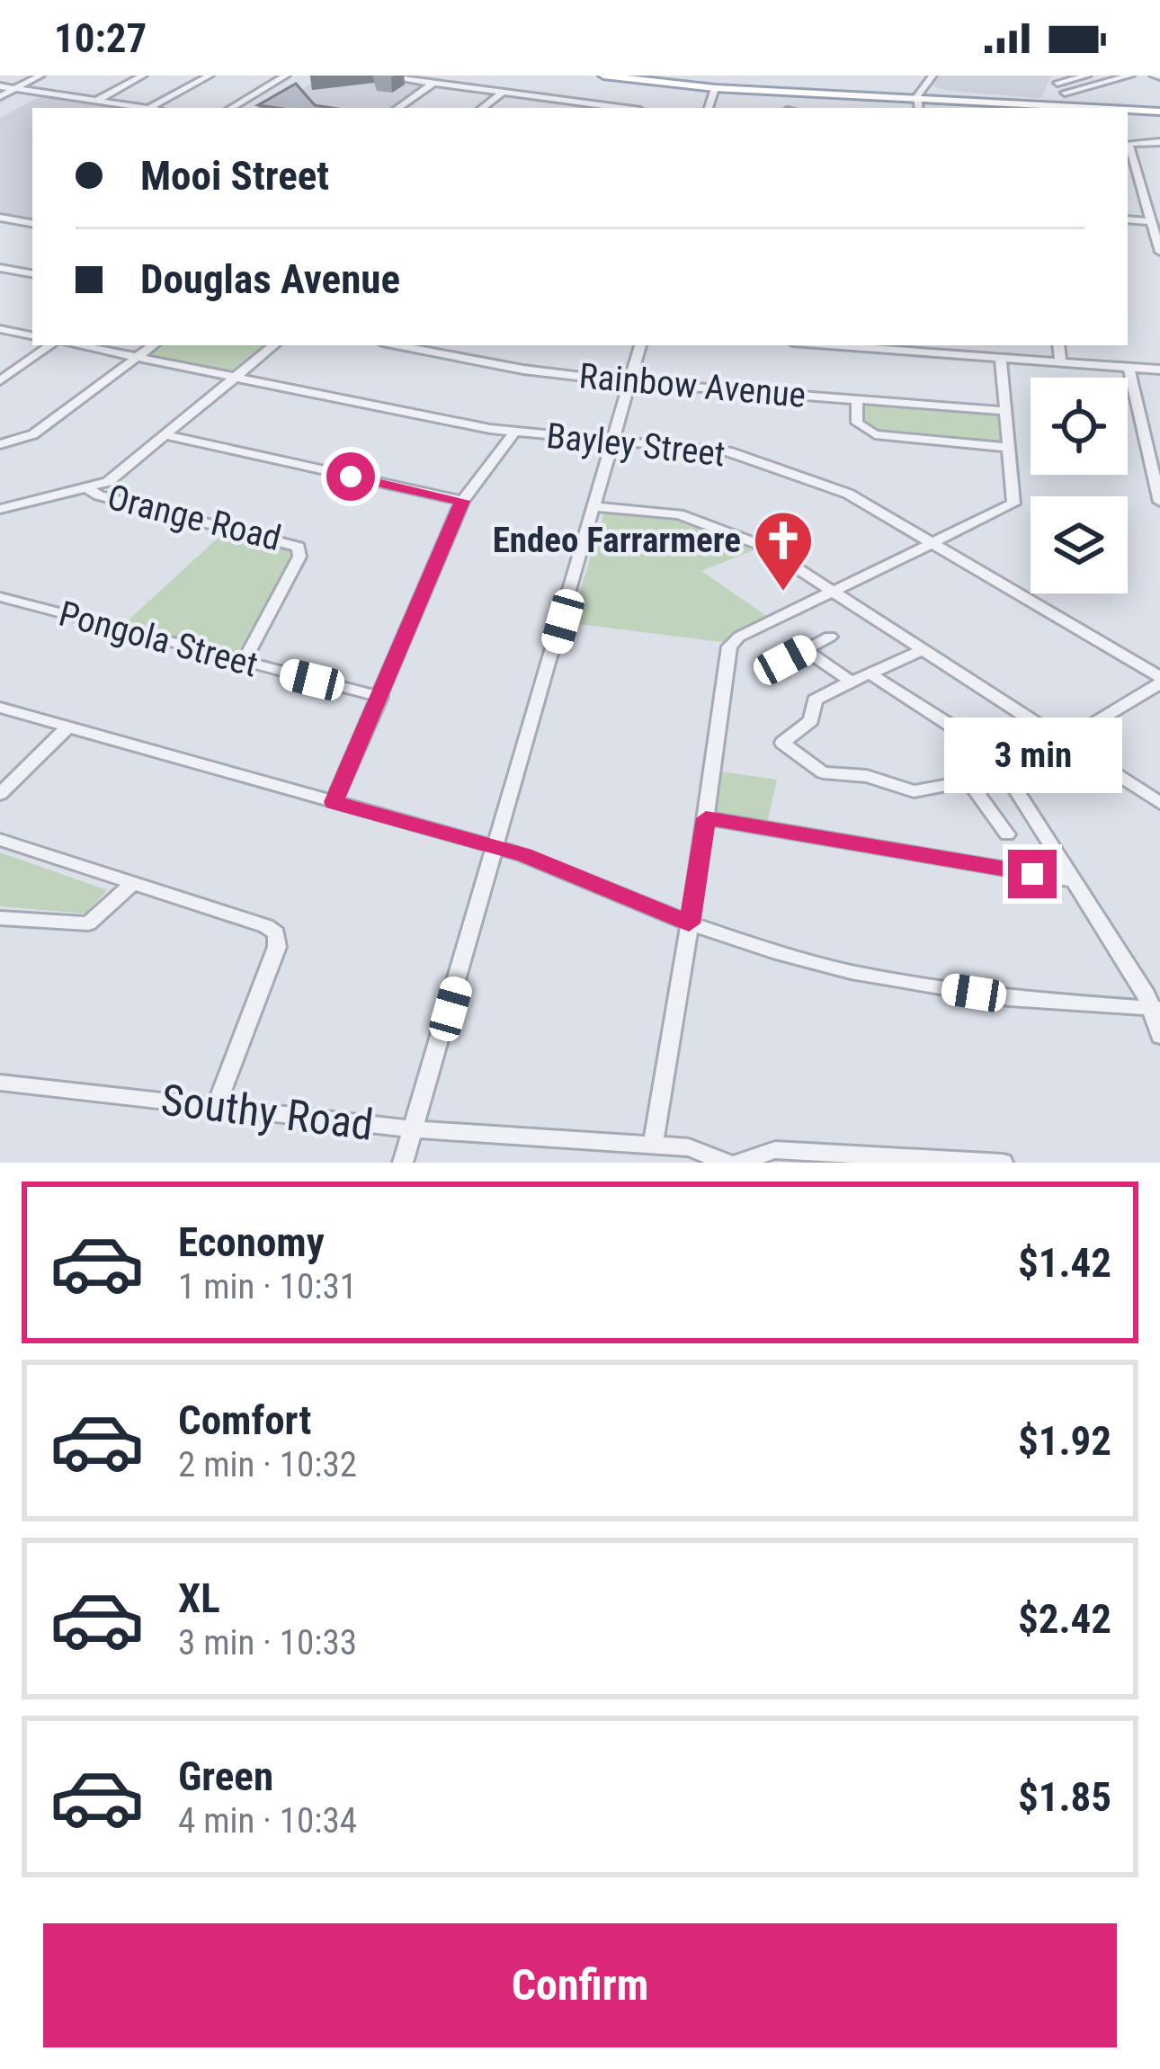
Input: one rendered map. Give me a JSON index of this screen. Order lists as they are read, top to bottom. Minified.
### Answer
{"streets":{"street":["Rainbow Avenue","Bayley Street","Orange Road","Pongola Street","Southy Road"]},"crossings":[["Orange Road","Pongola Street"]],"places":{"church":["Endeo Farrarmere"]},"page":{"status":"10:27","banner":["Mooi Street","Douglas Avenue"],"bubble":"3 min","list":[{"name":"Economy","note":"1 min · 10:31","value":"$1.42"},{"name":"Comfort","note":"2 min · 10:32","value":"$1.92"},{"name":"XL","note":"3 min · 10:33","value":"$2.42"},{"name":"Green","note":"4 min · 10:34","value":"$1.85"}],"buttons":"Confirm"}}
